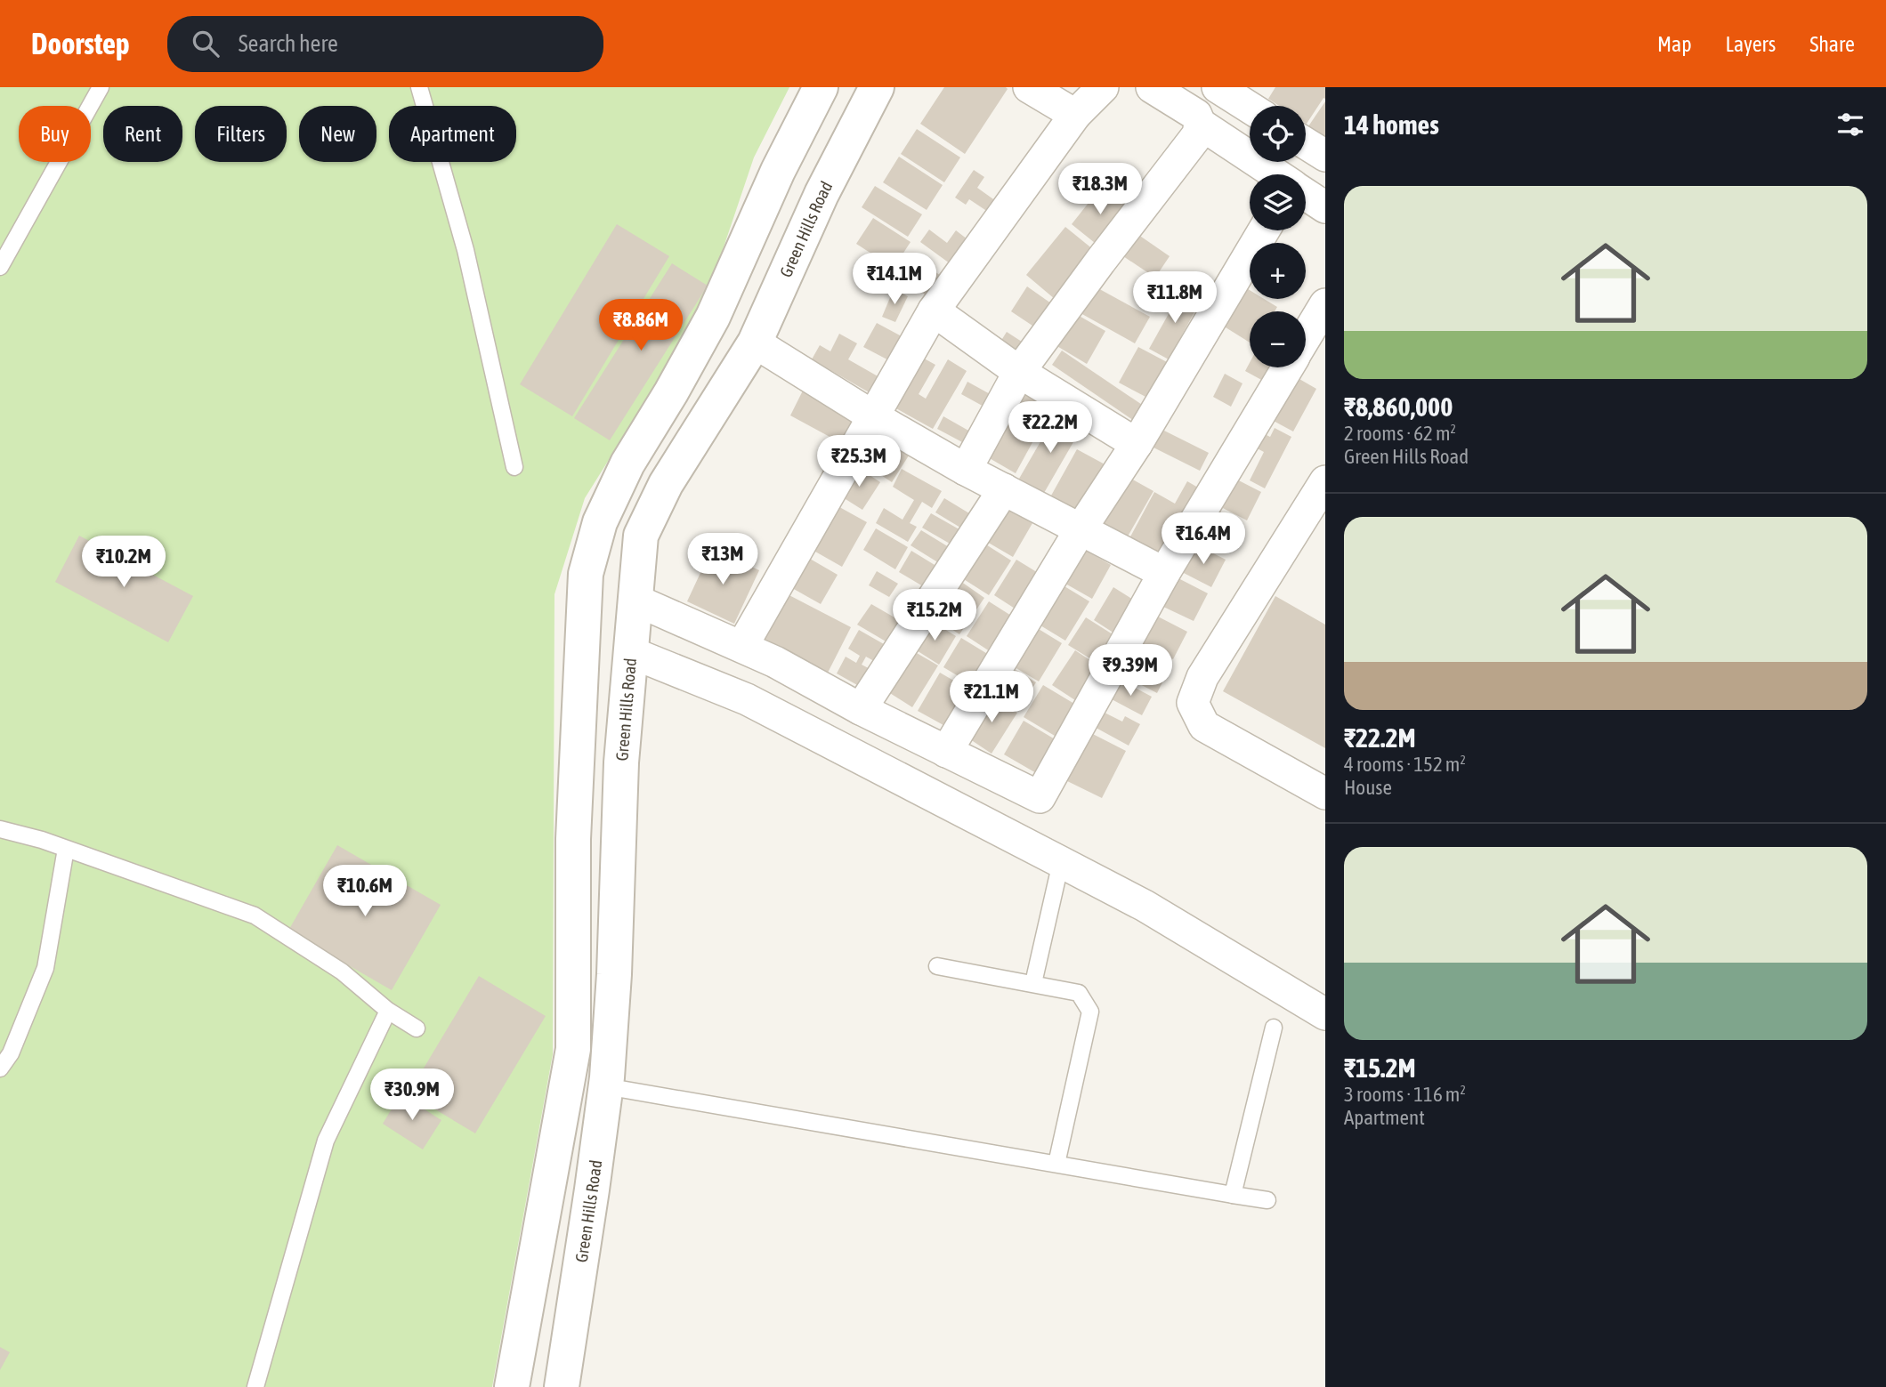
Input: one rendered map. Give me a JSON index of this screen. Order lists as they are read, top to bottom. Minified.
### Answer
{"streets":{"street":["Green Hills Road"]},"page":{"header":"Doorstep","search":"Search here","nav":["Map","Layers","Share"],"heading":"14 homes","map_buttons":["+","−"],"chip":["Buy","Rent","Filters","New","Apartment"],"list":[{"name":"₹8,860,000","note":"2 rooms · 62 m² · Green Hills Road"},{"name":"₹22.2M","note":"4 rooms · 152 m² · House"},{"name":"₹15.2M","note":"3 rooms · 116 m² · Apartment"}],"price":["₹18.3M","₹14.1M","₹11.8M","₹8.86M","₹22.2M","₹25.3M","₹16.4M","₹13M","₹10.2M","₹15.2M","₹9.39M","₹21.1M","₹10.6M","₹30.9M"]}}
